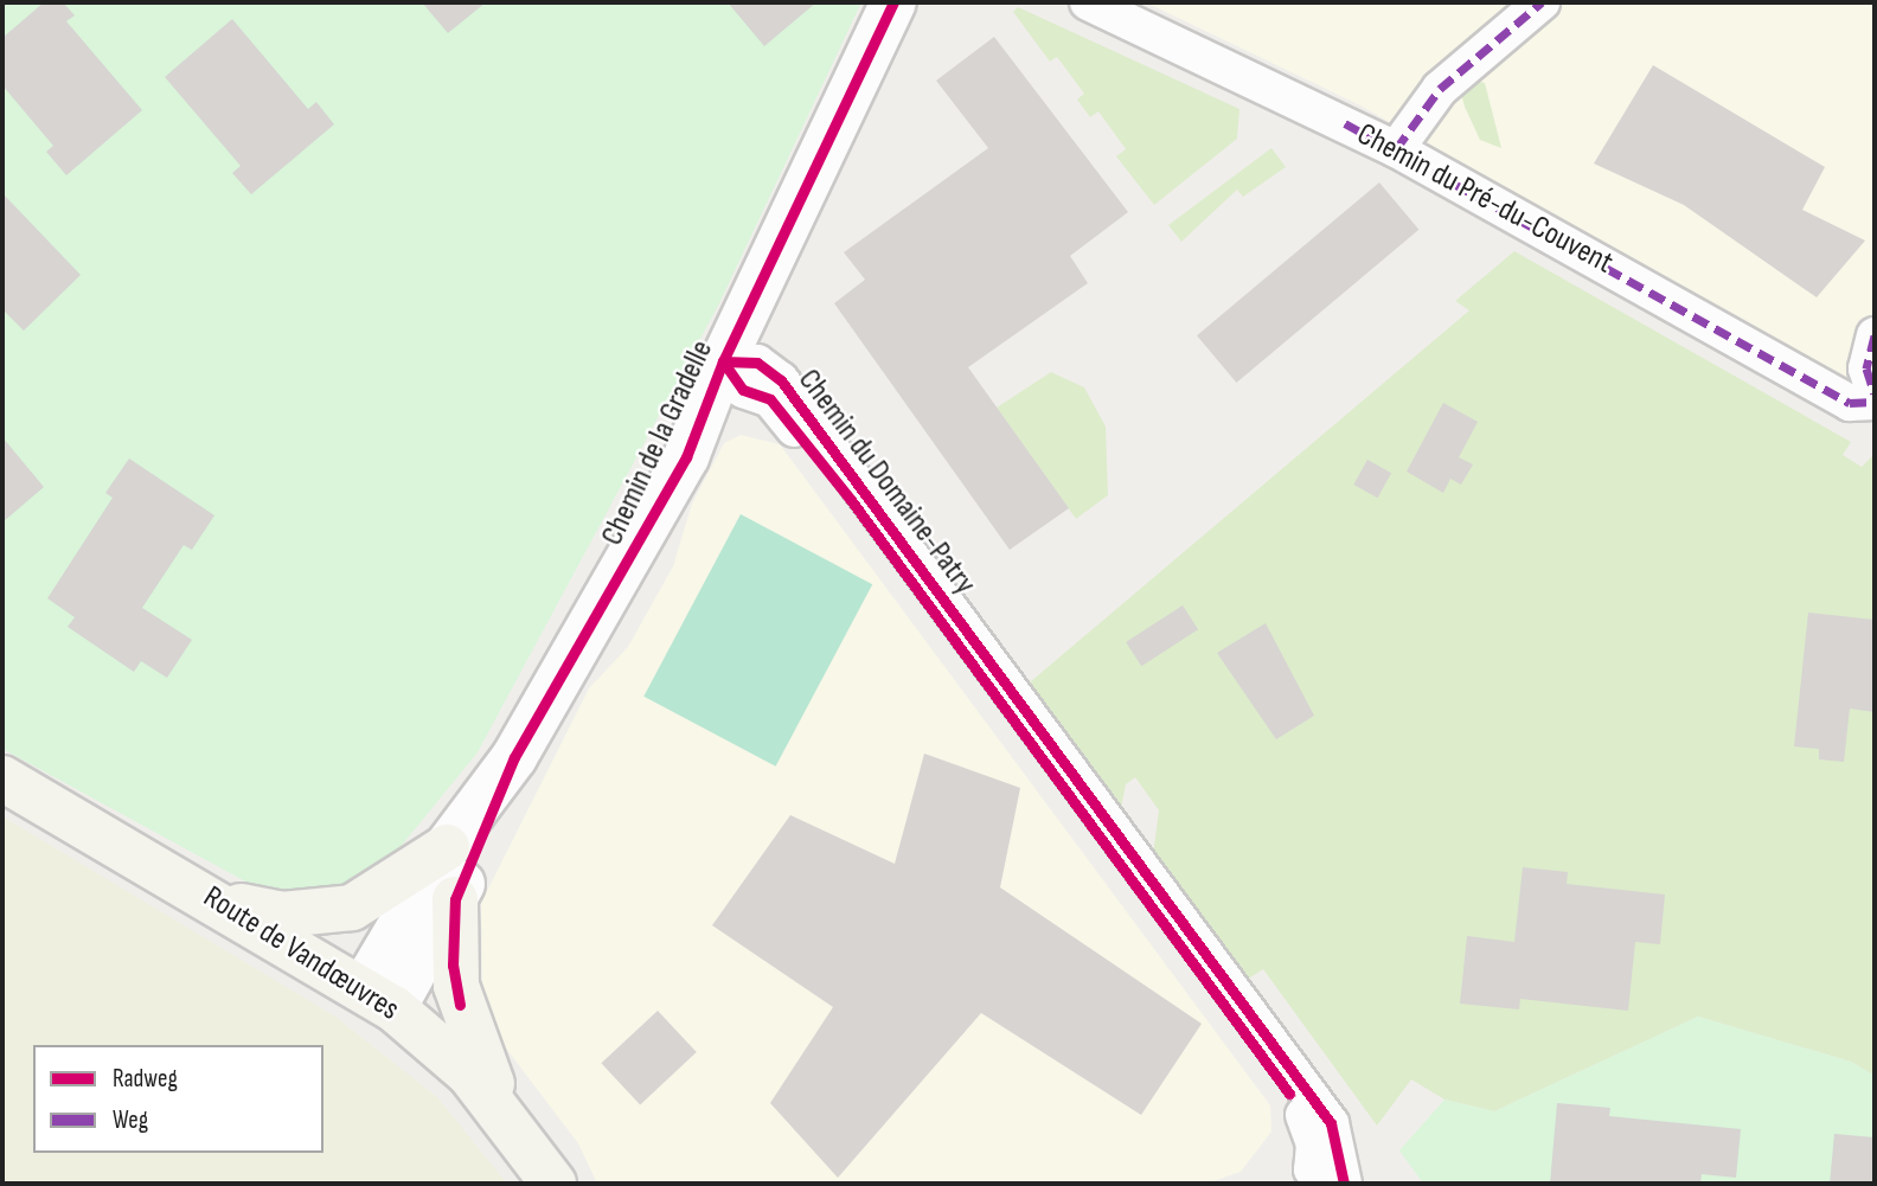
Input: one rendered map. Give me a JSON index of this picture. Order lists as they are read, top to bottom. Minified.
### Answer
{"streets":{"main road":["Route de Vandœuvres"],"street":["Chemin du Pré-du-Couvent","Chemin de la Gradelle","Chemin du Domaine-Patry"]},"crossings":[["Chemin de la Gradelle","Chemin du Domaine-Patry"],["Chemin de la Gradelle","Route de Vandœuvres"]],"legend":["Radweg","Weg"]}
